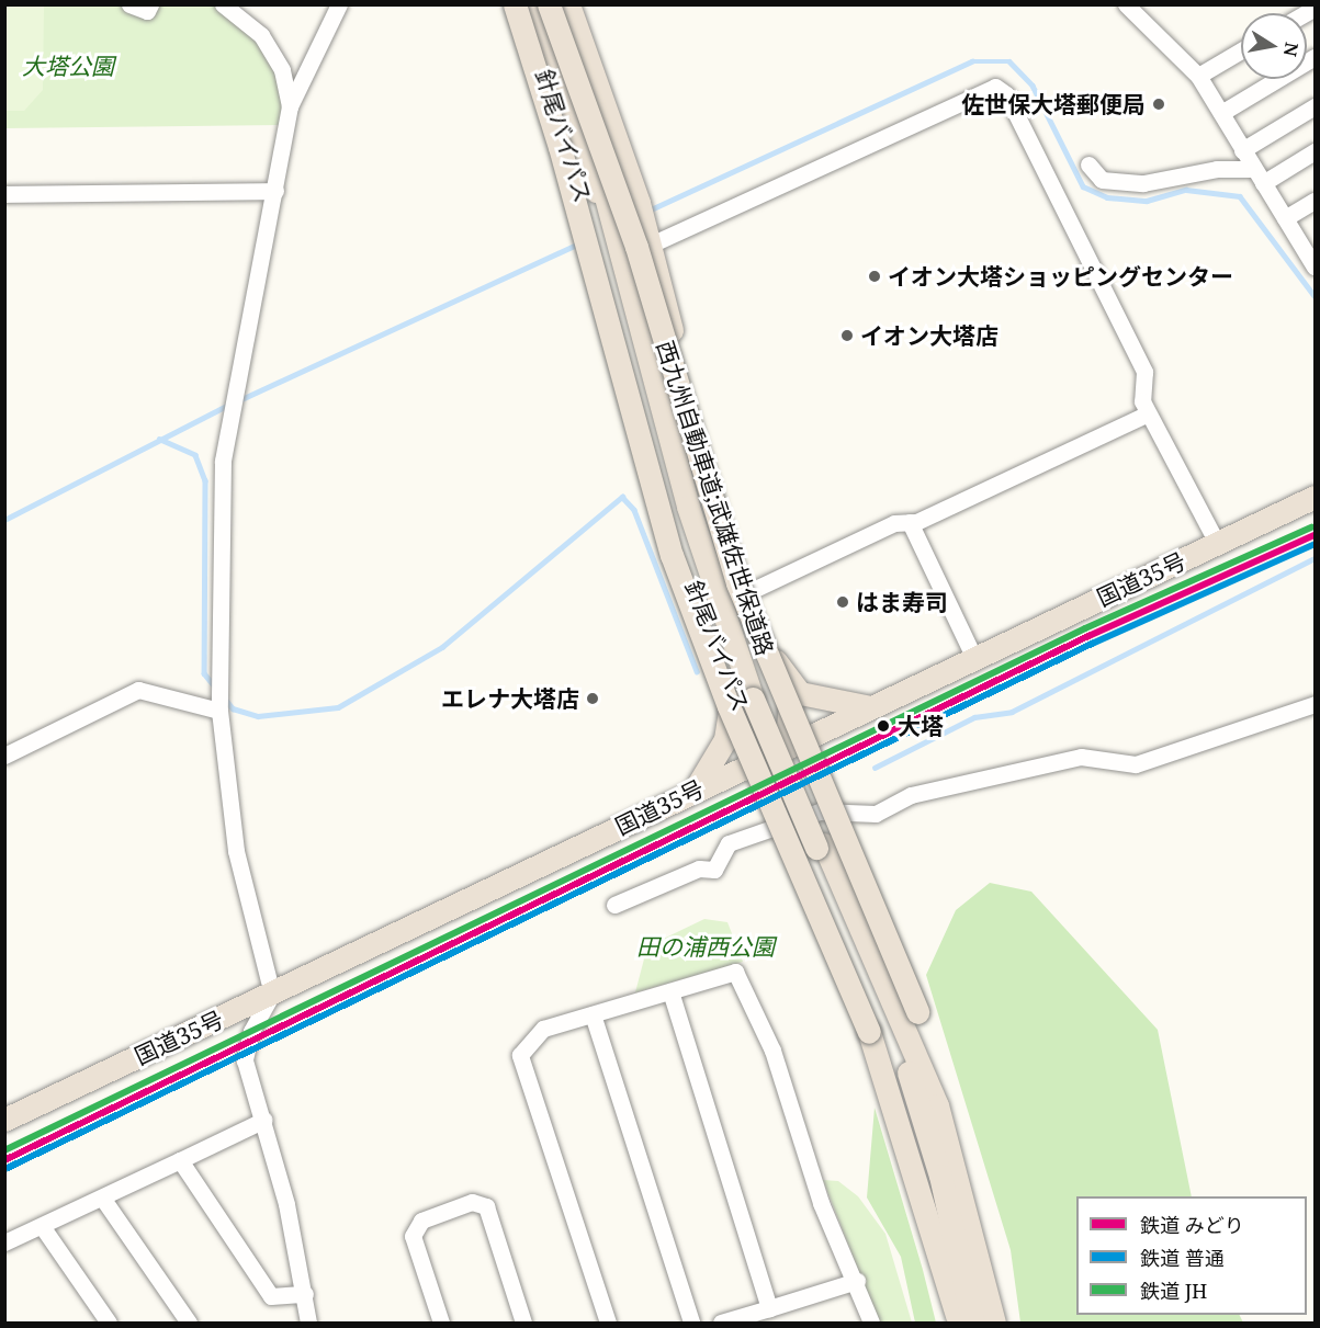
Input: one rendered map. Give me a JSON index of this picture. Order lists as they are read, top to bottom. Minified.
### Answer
{"streets":{"highway":["針尾バイパス","西九州自動車道;武雄佐世保道路","国道35号"]},"crossings":[["針尾バイパス","国道35号"]],"parks":["大塔公園","田の浦西公園"],"places":["佐世保大塔郵便局","イオン大塔ショッピングセンター","イオン大塔店","はま寿司","エレナ大塔店","大塔"],"lines":["rail line JH","rail line みどり","rail line 普通"],"legend":["鉄道 みどり","鉄道 普通","鉄道 JH"],"north":"right"}
